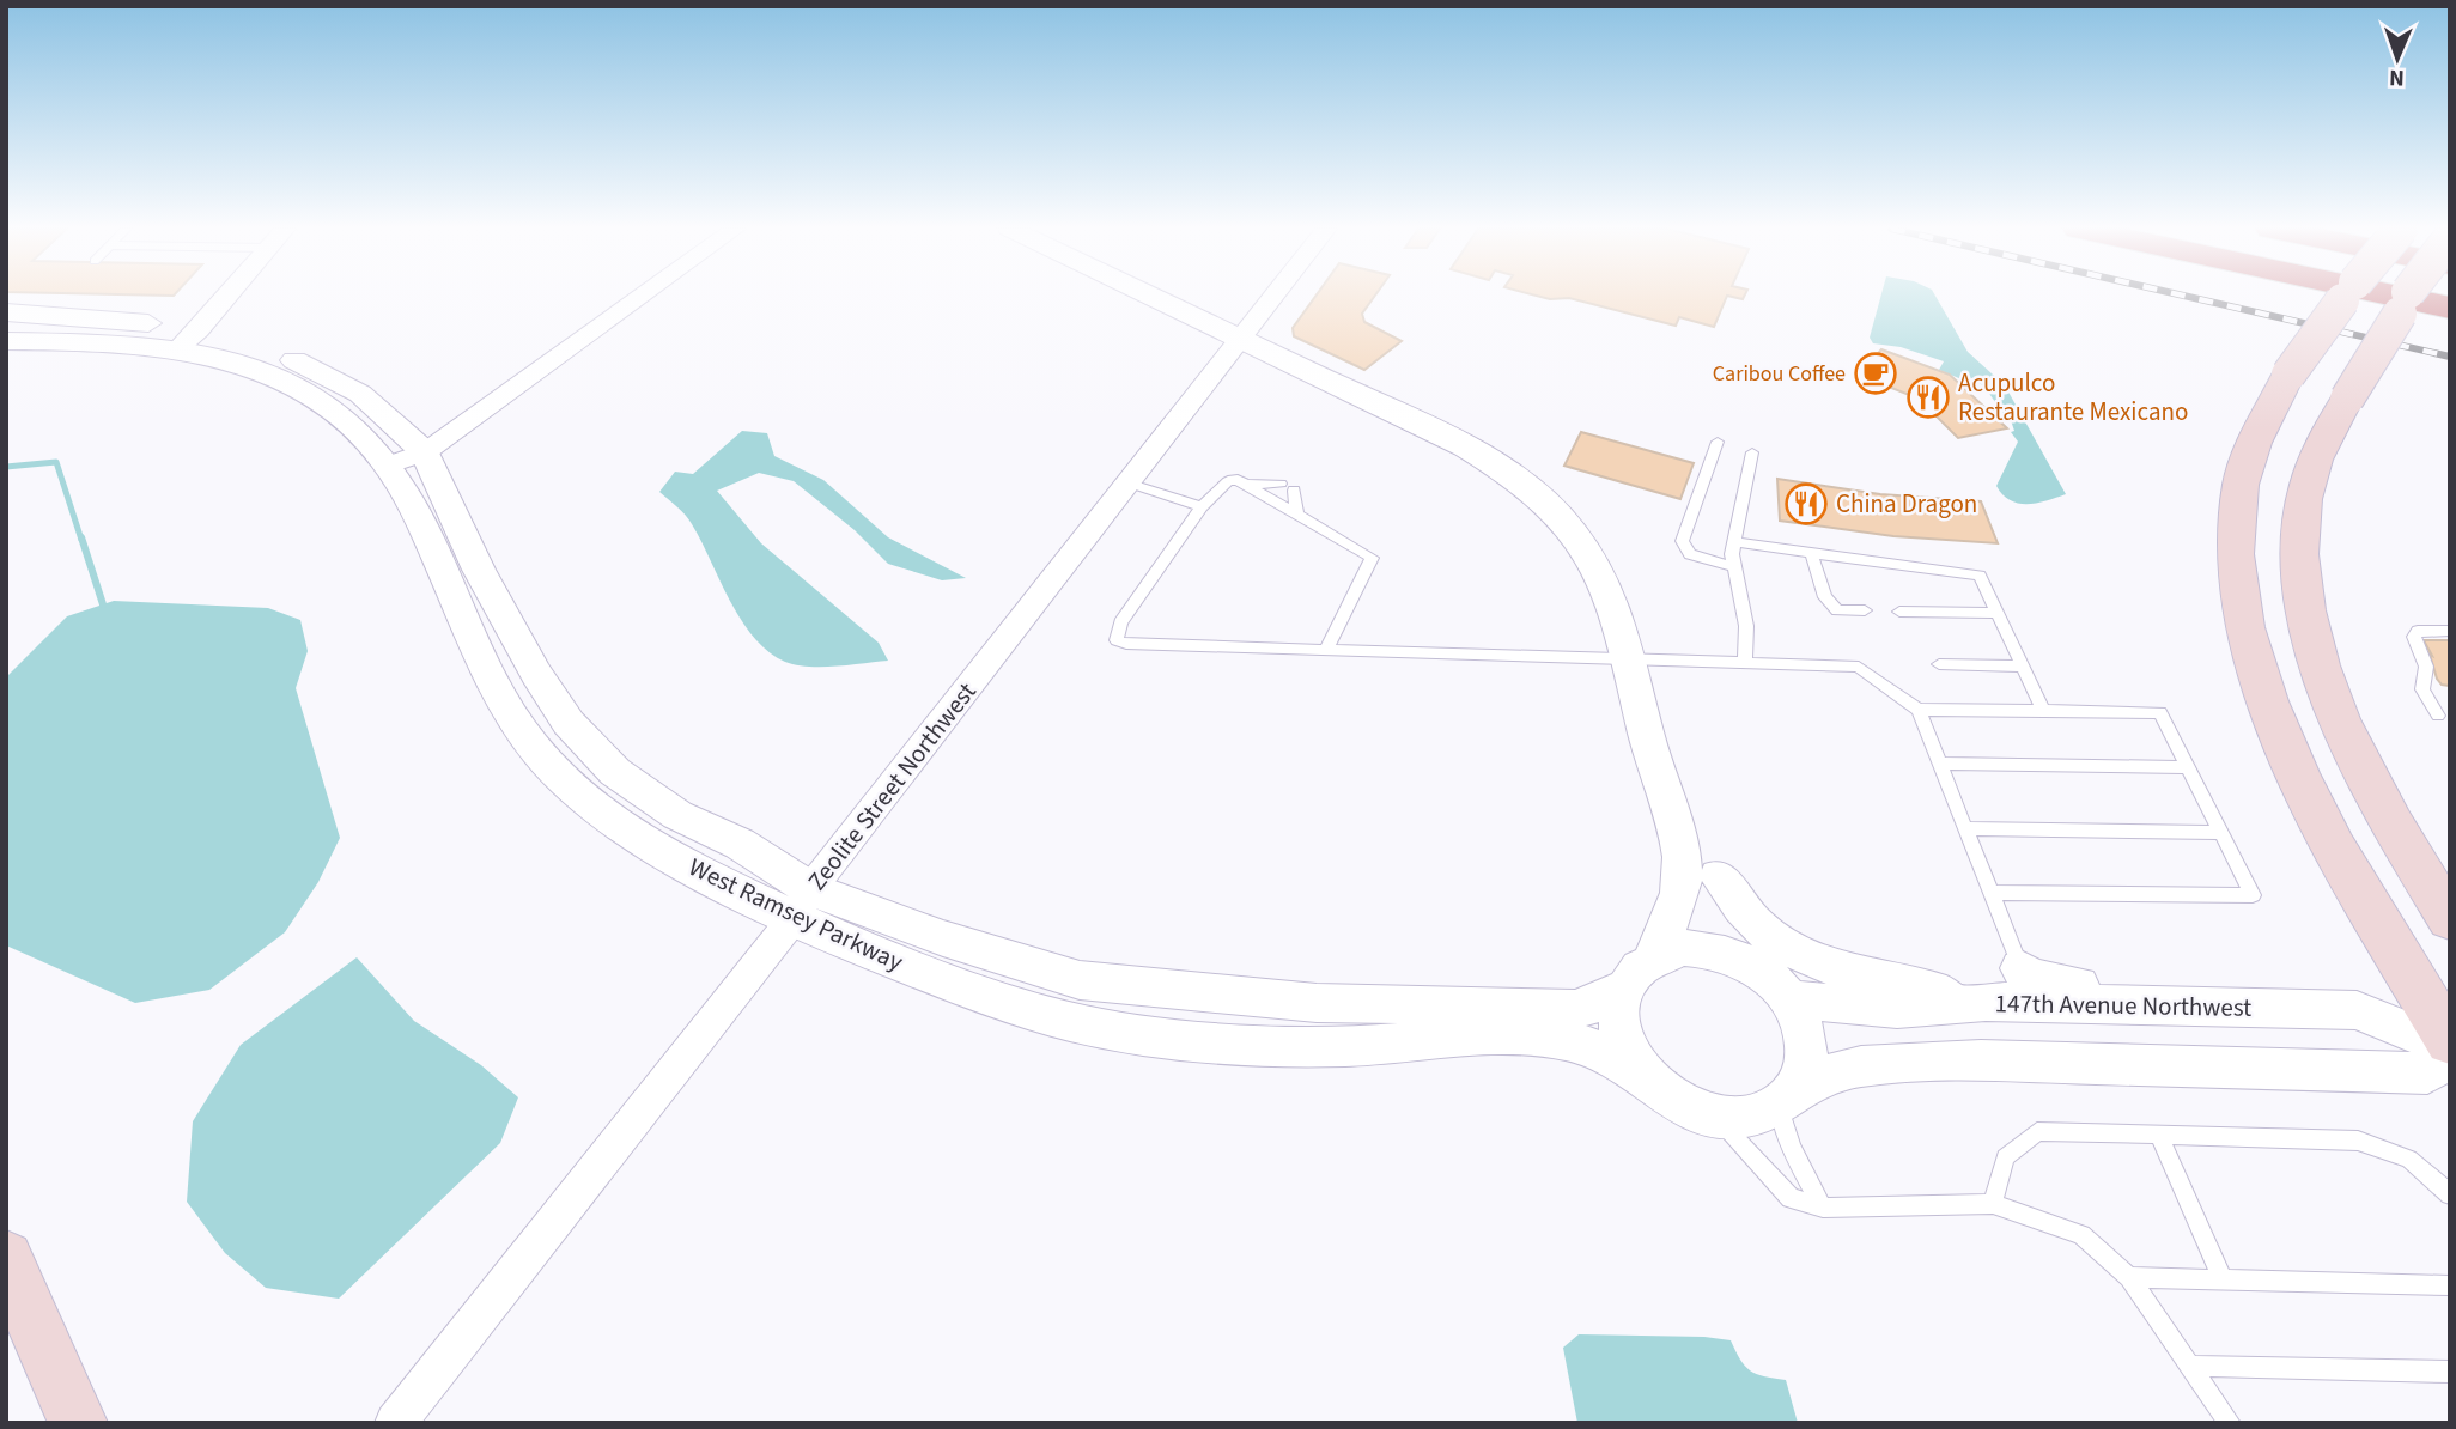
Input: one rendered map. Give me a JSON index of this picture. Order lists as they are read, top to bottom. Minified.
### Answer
{"streets":{"street":["Zeolite Street Northwest","West Ramsey Parkway","147th Avenue Northwest"]},"crossings":[["Zeolite Street Northwest","West Ramsey Parkway"],["West Ramsey Parkway","147th Avenue Northwest"]],"places":{"cafe":["Caribou Coffee"],"restaurant":["Acupulco Restaurante Mexicano","China Dragon"]},"north":"bottom"}
